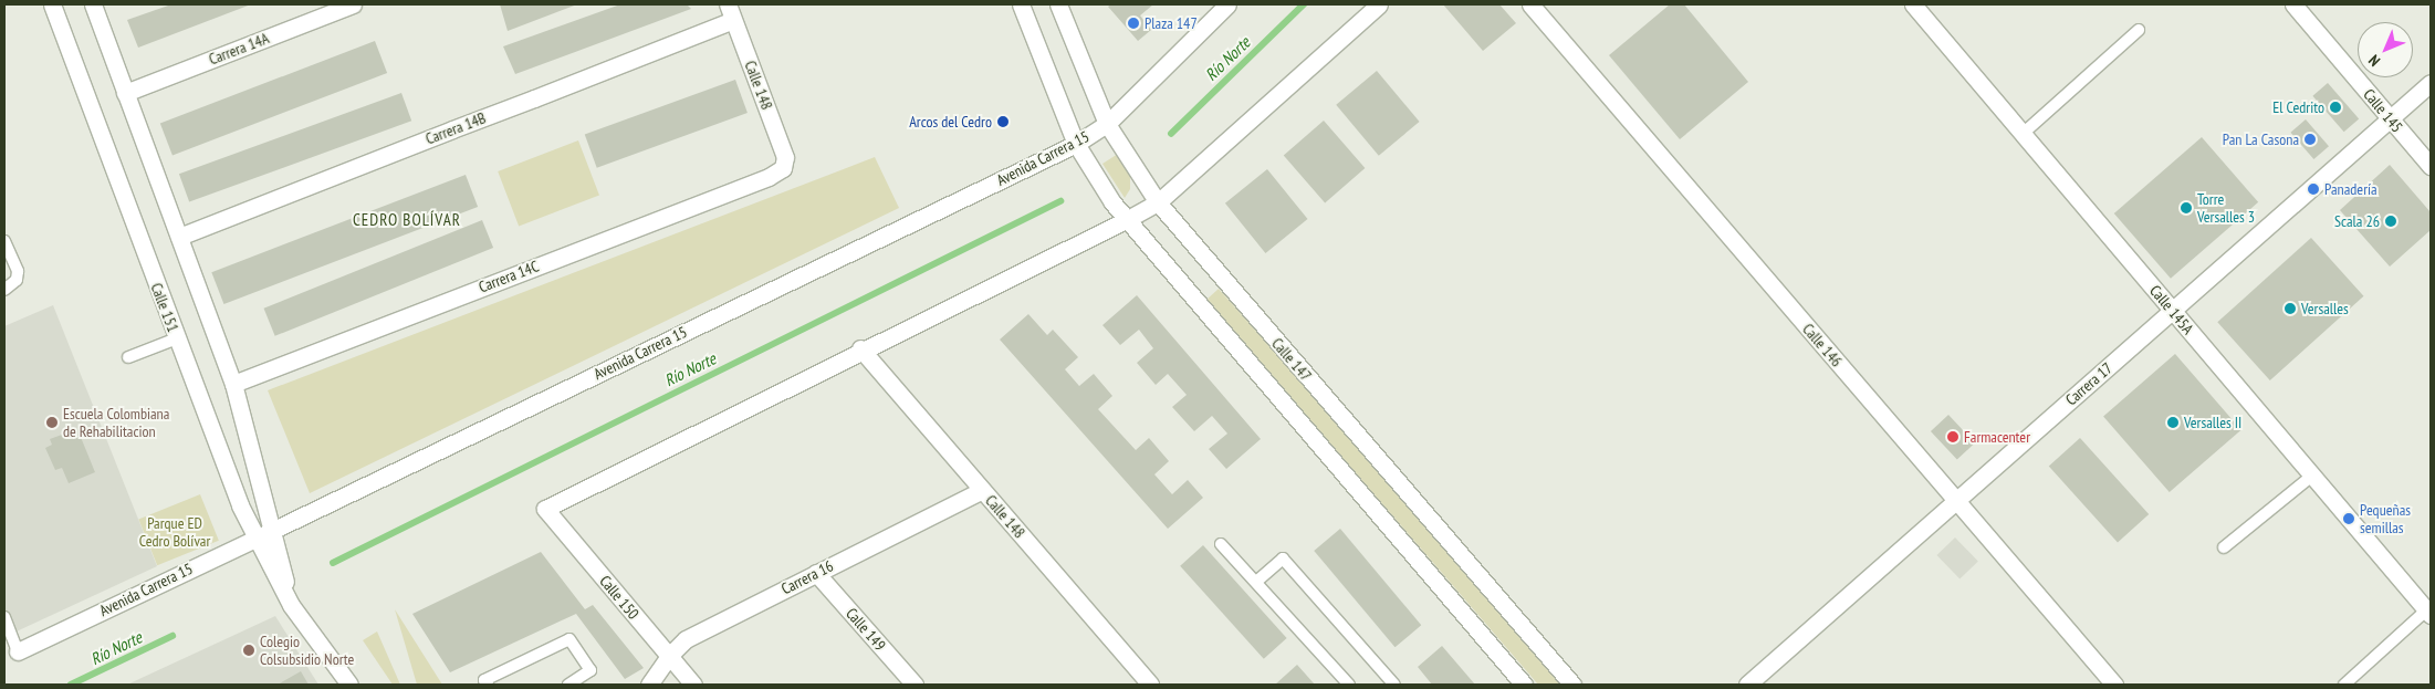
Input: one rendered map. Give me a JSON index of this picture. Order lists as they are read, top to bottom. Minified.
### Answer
{"streets":{"street":["Carrera 14A","Calle 148","Calle 145","Carrera 14B","Avenida Carrera 15","Carrera 14C","Calle 151","Calle 145A","Calle 146","Calle 147","Carrera 17","Carrera 16","Calle 150","Calle 149"]},"crossings":[["Carrera 14A","Calle 151"],["Calle 148","Carrera 14B"],["Calle 148","Carrera 14C"],["Calle 148","Carrera 16"],["Calle 148","Calle 150"],["Calle 145","Carrera 17"],["Carrera 14B","Calle 151"],["Avenida Carrera 15","Calle 151"],["Avenida Carrera 15","Calle 147"],["Carrera 14C","Calle 151"],["Calle 145A","Carrera 17"],["Calle 146","Carrera 17"],["Carrera 16","Calle 150"],["Carrera 16","Calle 149"]],"districts":["CEDRO BOLÍVAR"],"water":["Río Norte"],"parks":["Parque ED Cedro Bolívar"],"places":["Plaza 147","El Cedrito","Arcos del Cedro","Pan La Casona","Panadería","Torre Versalles 3","Scala 26","Versalles","Escuela Colombiana de Rehabilitacion","Versalles II","Farmacenter","Pequeñas semillas","Colegio Colsubsidio Norte"],"north":"bottom left"}
